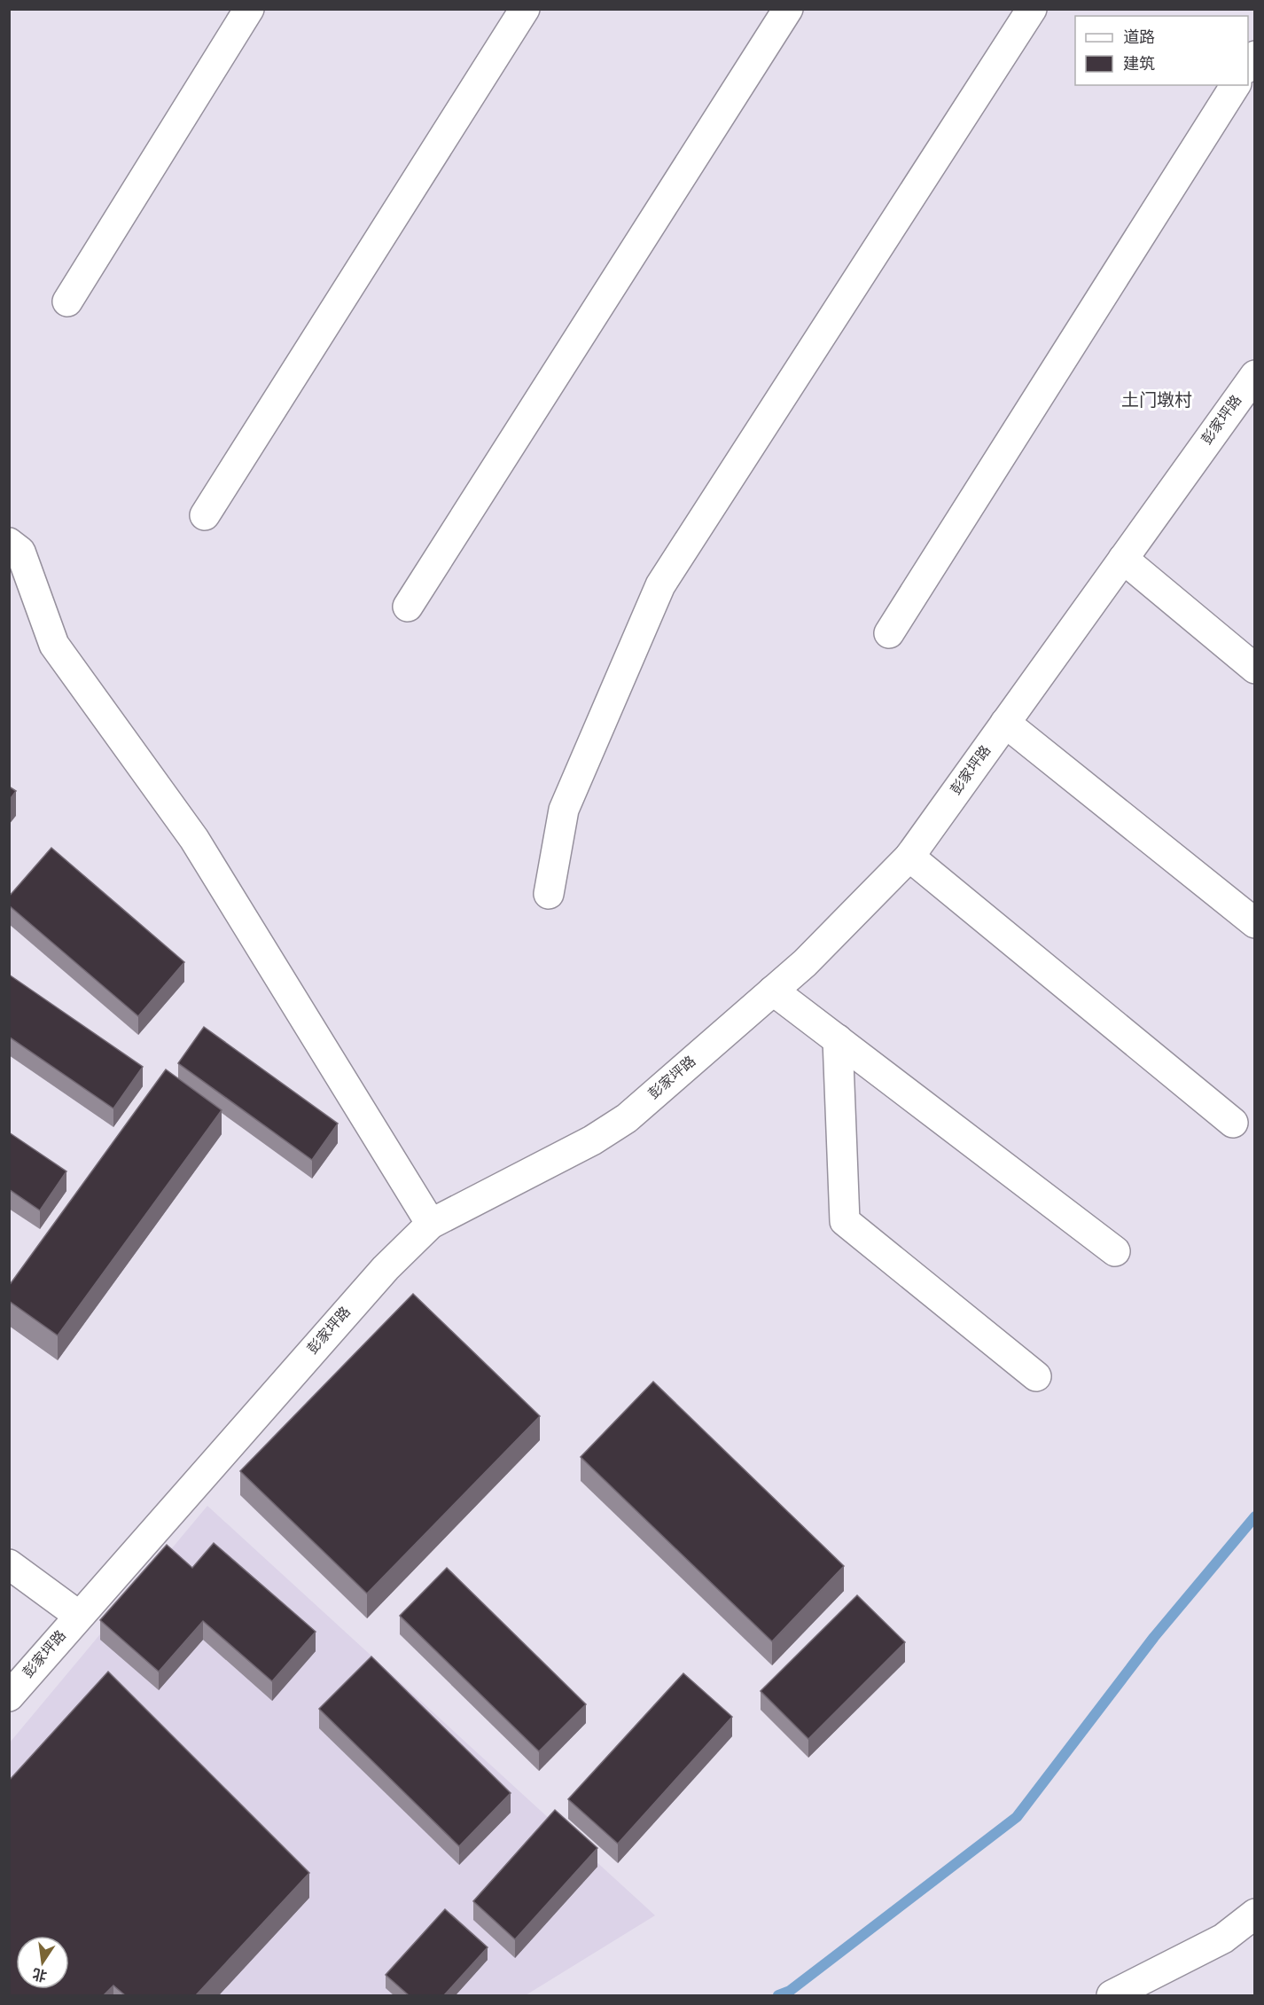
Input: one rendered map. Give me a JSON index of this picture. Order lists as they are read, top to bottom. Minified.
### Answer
{"streets":{"street":["彭家坪路"]},"districts":["土门墩村"],"legend":["道路","建筑"],"north":"bottom"}
